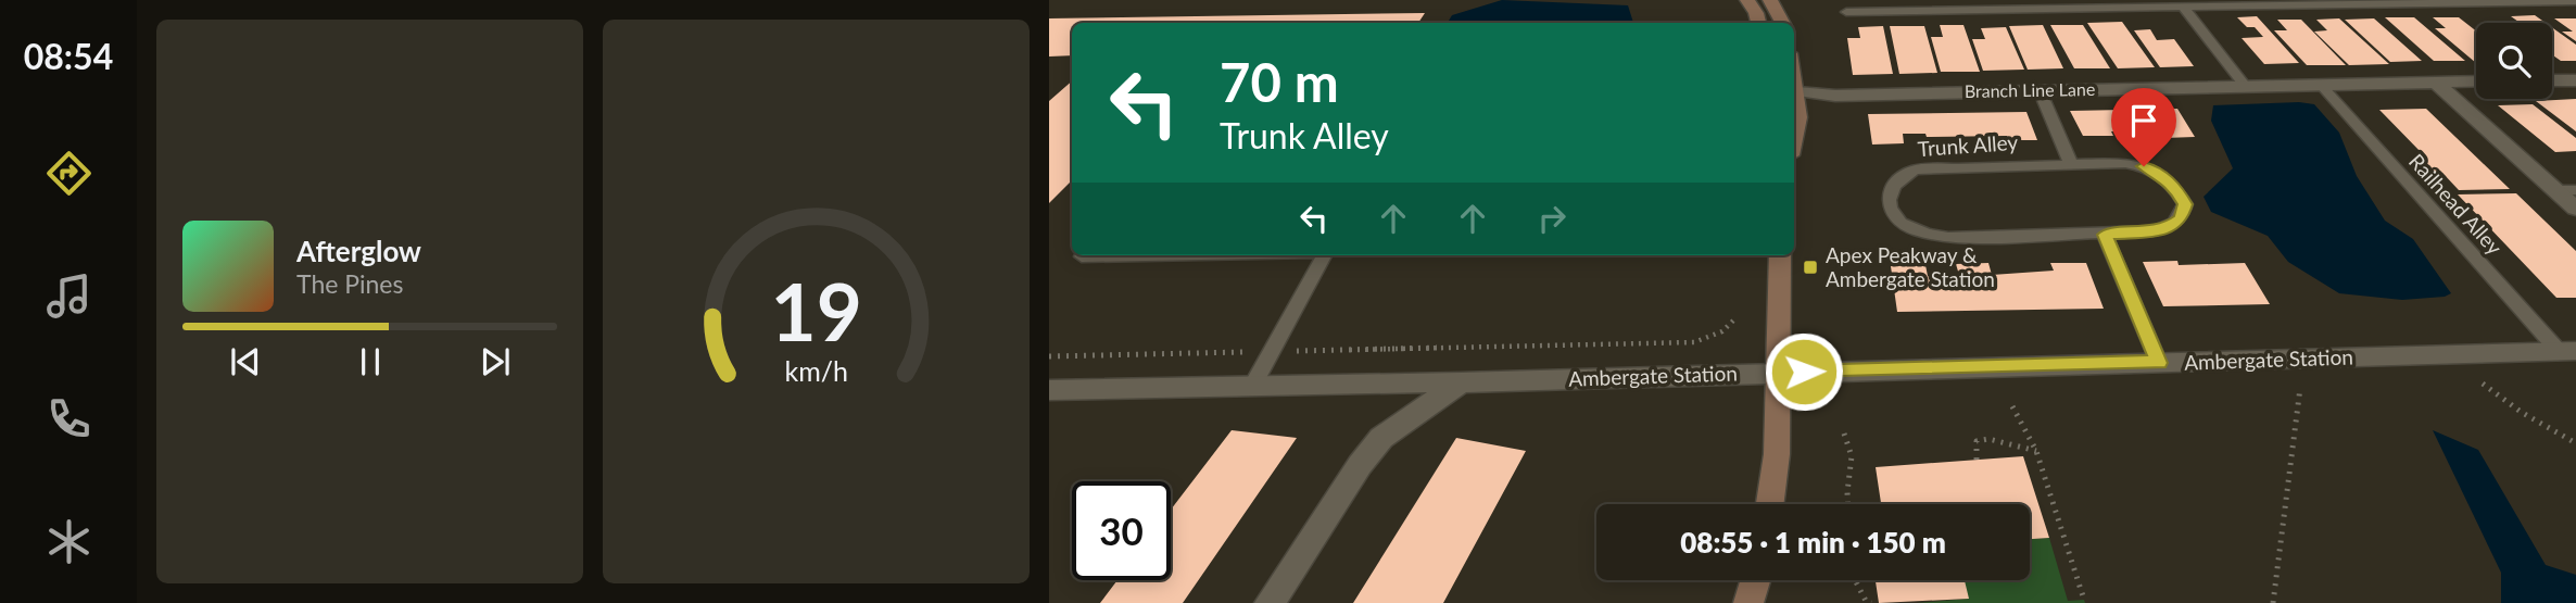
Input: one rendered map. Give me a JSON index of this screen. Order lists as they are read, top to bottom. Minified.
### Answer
{"streets":{"street":["Branch Line Lane","Ambergate Station"],"lane":["Trunk Alley","Railhead Alley"]},"crossings":[["Branch Line Lane","Railhead Alley"],["Railhead Alley","Ambergate Station"]],"places":{"transit":["Apex Peakway & Ambergate Station"]},"page":{"tabs":"08:54","turn":["70 m","Trunk Alley"],"song":["Afterglow","The Pines"],"limit":"30","trip":"08:55 · 1 min · 150 m","gauge":["19","km/h"]}}
